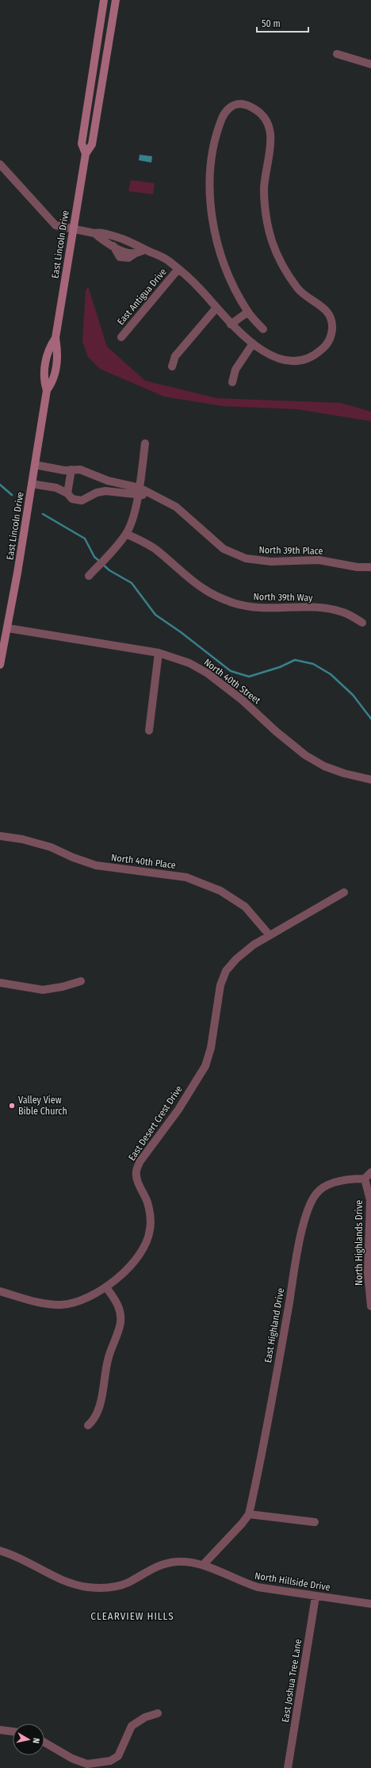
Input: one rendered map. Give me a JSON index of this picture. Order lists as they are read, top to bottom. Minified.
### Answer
{"streets":{"main road":["East Lincoln Drive"],"street":["East Antigua Drive","North 39th Place","North 39th Way","North 40th Street","North 40th Place","East Desert Crest Drive","North Highlands Drive","East Highland Drive","North Hillside Drive","East Joshua Tree Lane"]},"crossings":[["East Lincoln Drive","East Antigua Drive"],["East Lincoln Drive","North 39th Place"],["East Lincoln Drive","North 40th Street"],["North 40th Place","East Desert Crest Drive"],["North Highlands Drive","East Highland Drive"],["North Hillside Drive","East Joshua Tree Lane"]],"districts":["CLEARVIEW HILLS"],"places":["Valley View Bible Church"],"scale_bar":"50 m","north":"right"}
